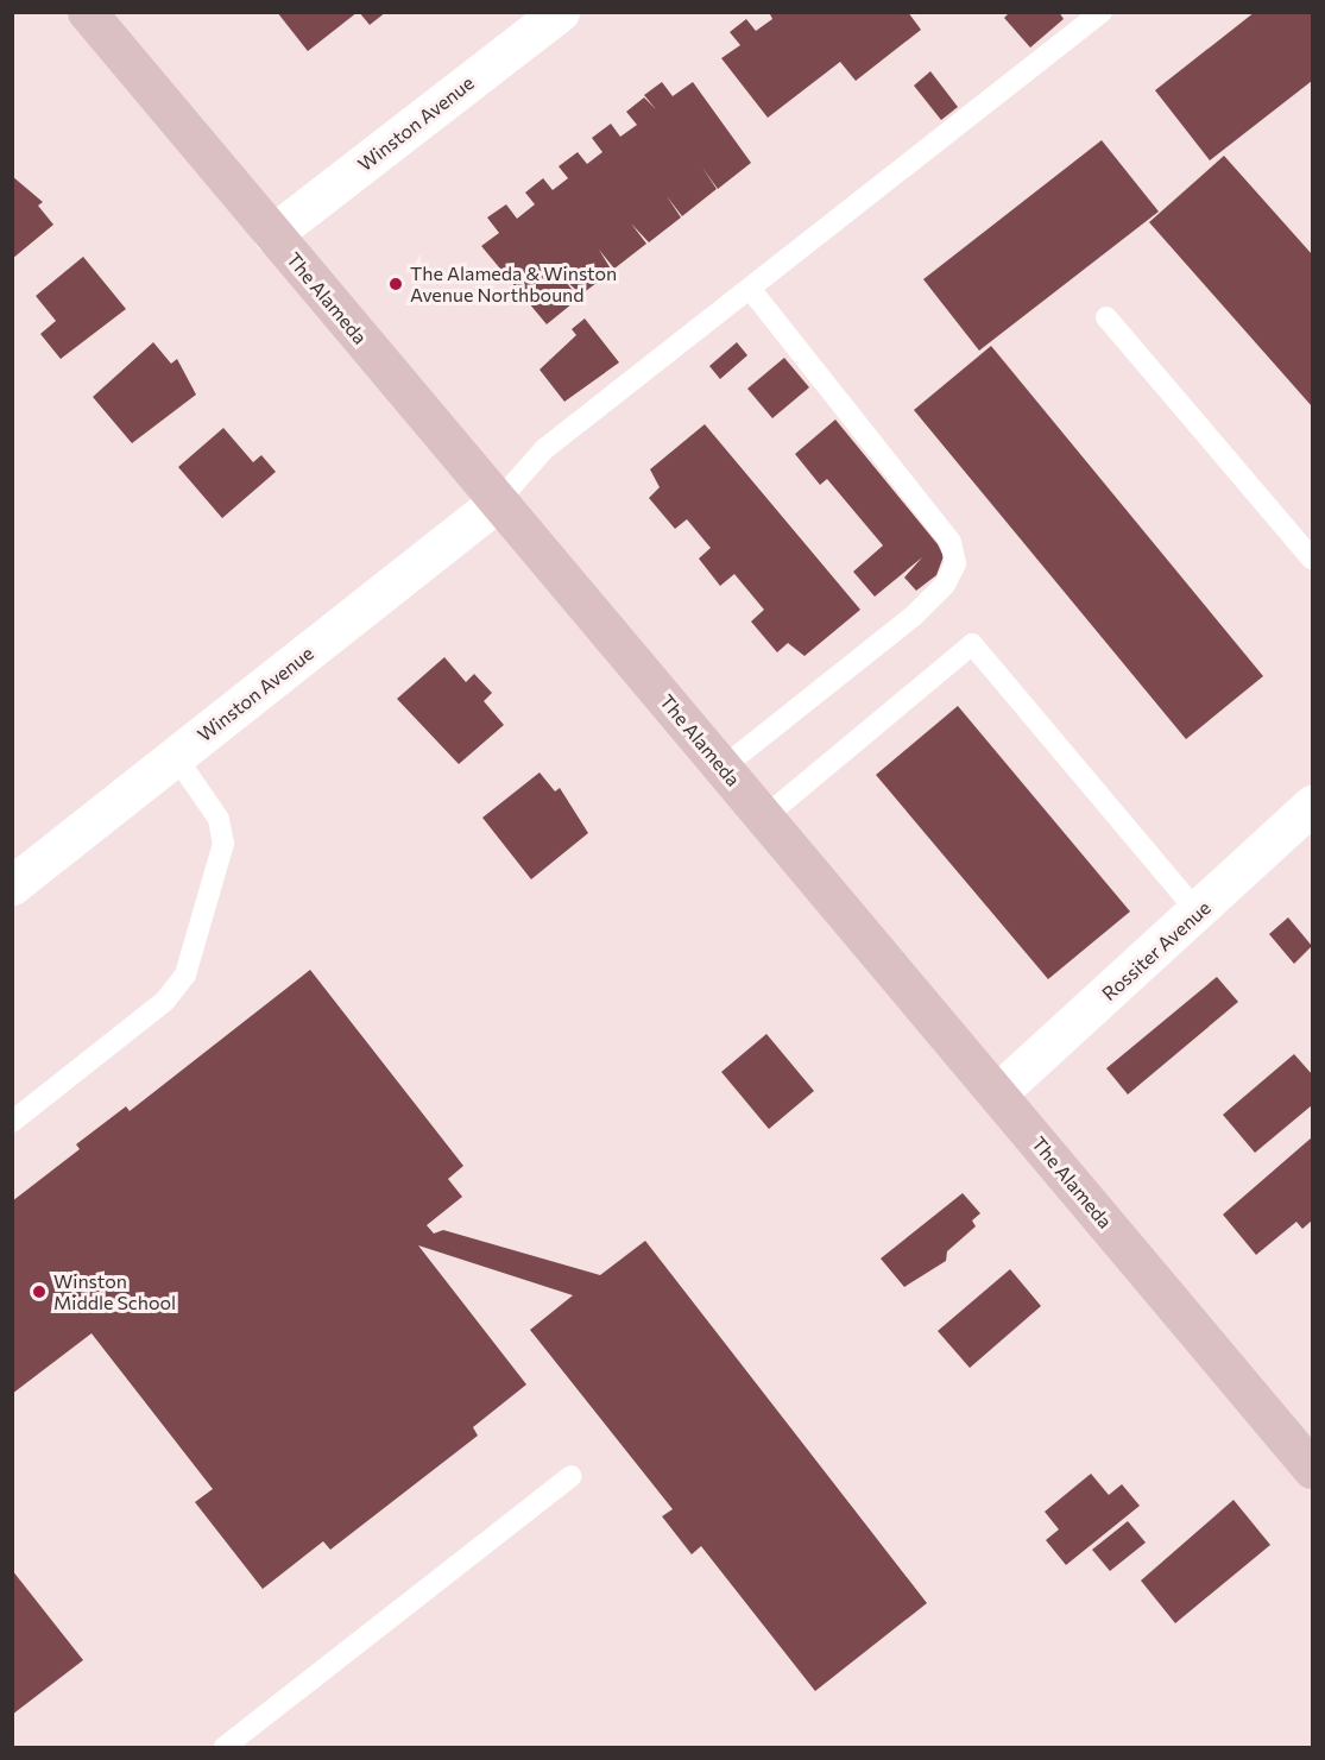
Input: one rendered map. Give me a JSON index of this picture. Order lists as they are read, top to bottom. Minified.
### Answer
{"streets":{"main road":["The Alameda"],"street":["Winston Avenue","Rossiter Avenue"]},"crossings":[["Winston Avenue","The Alameda"],["The Alameda","Rossiter Avenue"]],"places":["The Alameda & Winston Avenue Northbound","Winston Middle School"]}
